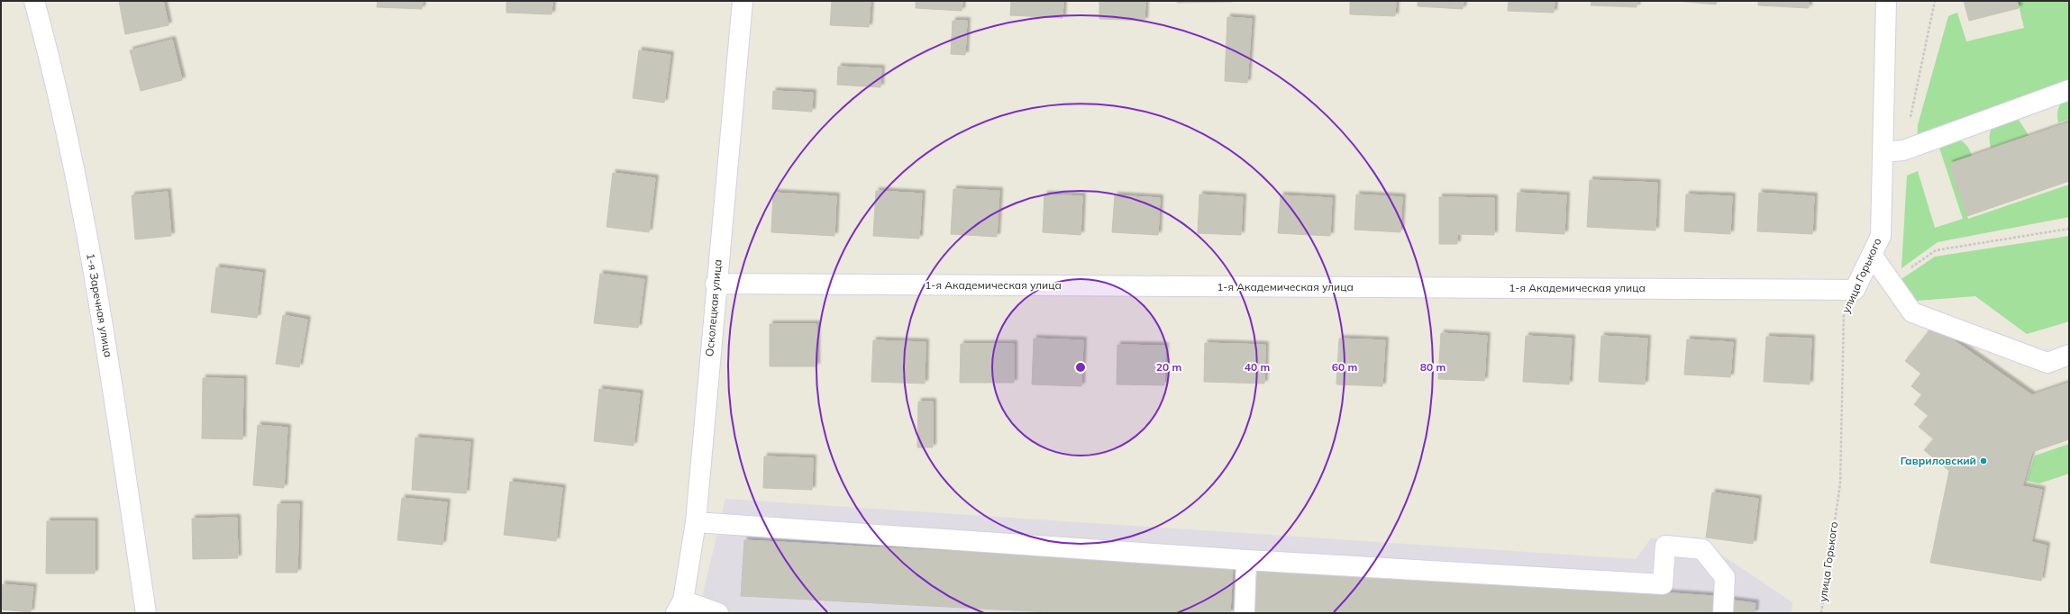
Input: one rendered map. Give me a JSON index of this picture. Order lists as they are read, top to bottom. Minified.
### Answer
{"streets":{"street":["улица Горького","1-я Академическая улица","1-я Заречная улица","Осколецкая улица"]},"crossings":[["улица Горького","1-я Академическая улица"],["1-я Академическая улица","Осколецкая улица"]],"places":["Гавриловский"],"rings":["20 m","40 m","60 m","80 m"]}
